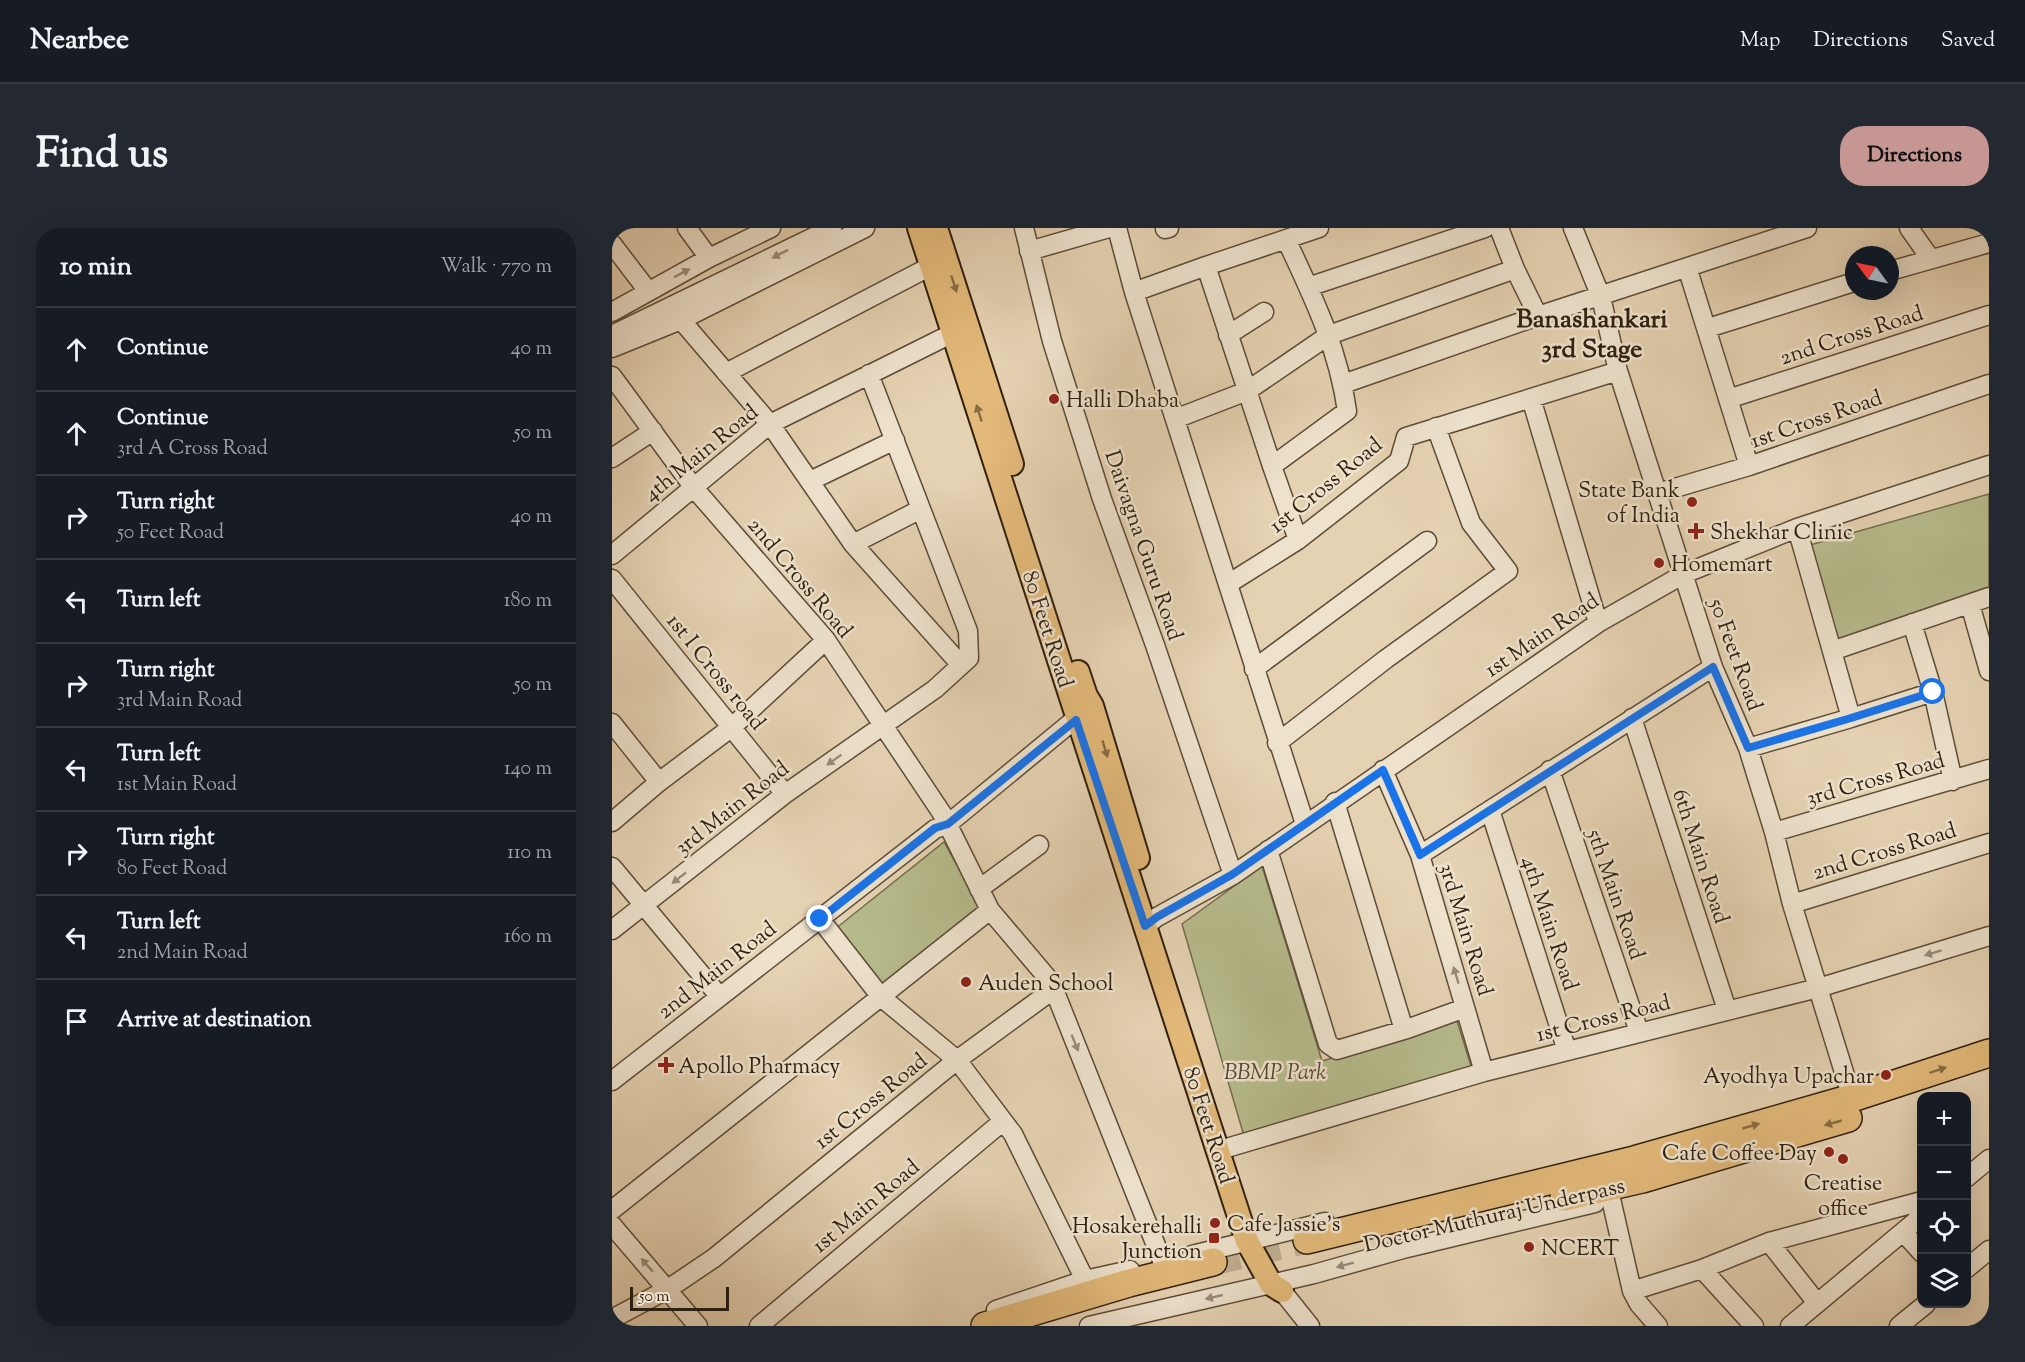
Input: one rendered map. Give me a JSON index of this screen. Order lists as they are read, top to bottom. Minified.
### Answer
{"streets":{"highway":["Doctor Muthuraj Underpass"],"main road":["80 Feet Road"],"street":["2nd Cross Road","1st Cross Road","4th Main Road","Daivagna Guru Road","1st Main Road","50 Feet Road","1st I Cross road","3rd Cross Road","3rd Main Road","6th Main Road","5th Main Road","2nd Main Road"]},"crossings":[["2nd Cross Road","4th Main Road"],["2nd Cross Road","50 Feet Road"],["2nd Cross Road","3rd Main Road"],["2nd Cross Road","2nd Main Road"],["1st Cross Road","4th Main Road"],["1st Cross Road","80 Feet Road"],["1st Cross Road","1st Main Road"],["1st Cross Road","50 Feet Road"],["1st Cross Road","3rd Main Road"],["1st Cross Road","6th Main Road"],["1st Cross Road","5th Main Road"],["4th Main Road","80 Feet Road"],["Daivagna Guru Road","1st Main Road"],["80 Feet Road","1st Main Road"],["80 Feet Road","2nd Main Road"],["1st Main Road","50 Feet Road"],["1st Main Road","3rd Main Road"],["50 Feet Road","3rd Cross Road"],["1st I Cross road","3rd Main Road"]],"districts":["Banashankari 3rd Stage"],"parks":["BBMP Park"],"places":{"other":["Halli Dhaba","State Bank of India","Homemart","Auden School","Ayodhya Upachar","Cafe Coffee Day","Creatise office","Cafe Jassie's","NCERT"],"health":["Shekhar Clinic","Apollo Pharmacy"],"transit":["Hosakerehalli Junction"]},"scale_bar":"50 m","north":"top left","page":{"header":"Nearbee","nav":["Map","Directions","Saved"],"title":"Find us","buttons":"Directions","heading":["10 min","Walk · 770 m"],"list":[["Continue","40 m"],["Continue","3rd A Cross Road","50 m"],["Turn right","50 Feet Road","40 m"],["Turn left","180 m"],["Turn right","3rd Main Road","50 m"],["Turn left","1st Main Road","140 m"],["Turn right","80 Feet Road","110 m"],["Turn left","2nd Main Road","160 m"],"Arrive at destination"],"map_buttons":["+","−"],"scale":"50 m"}}
